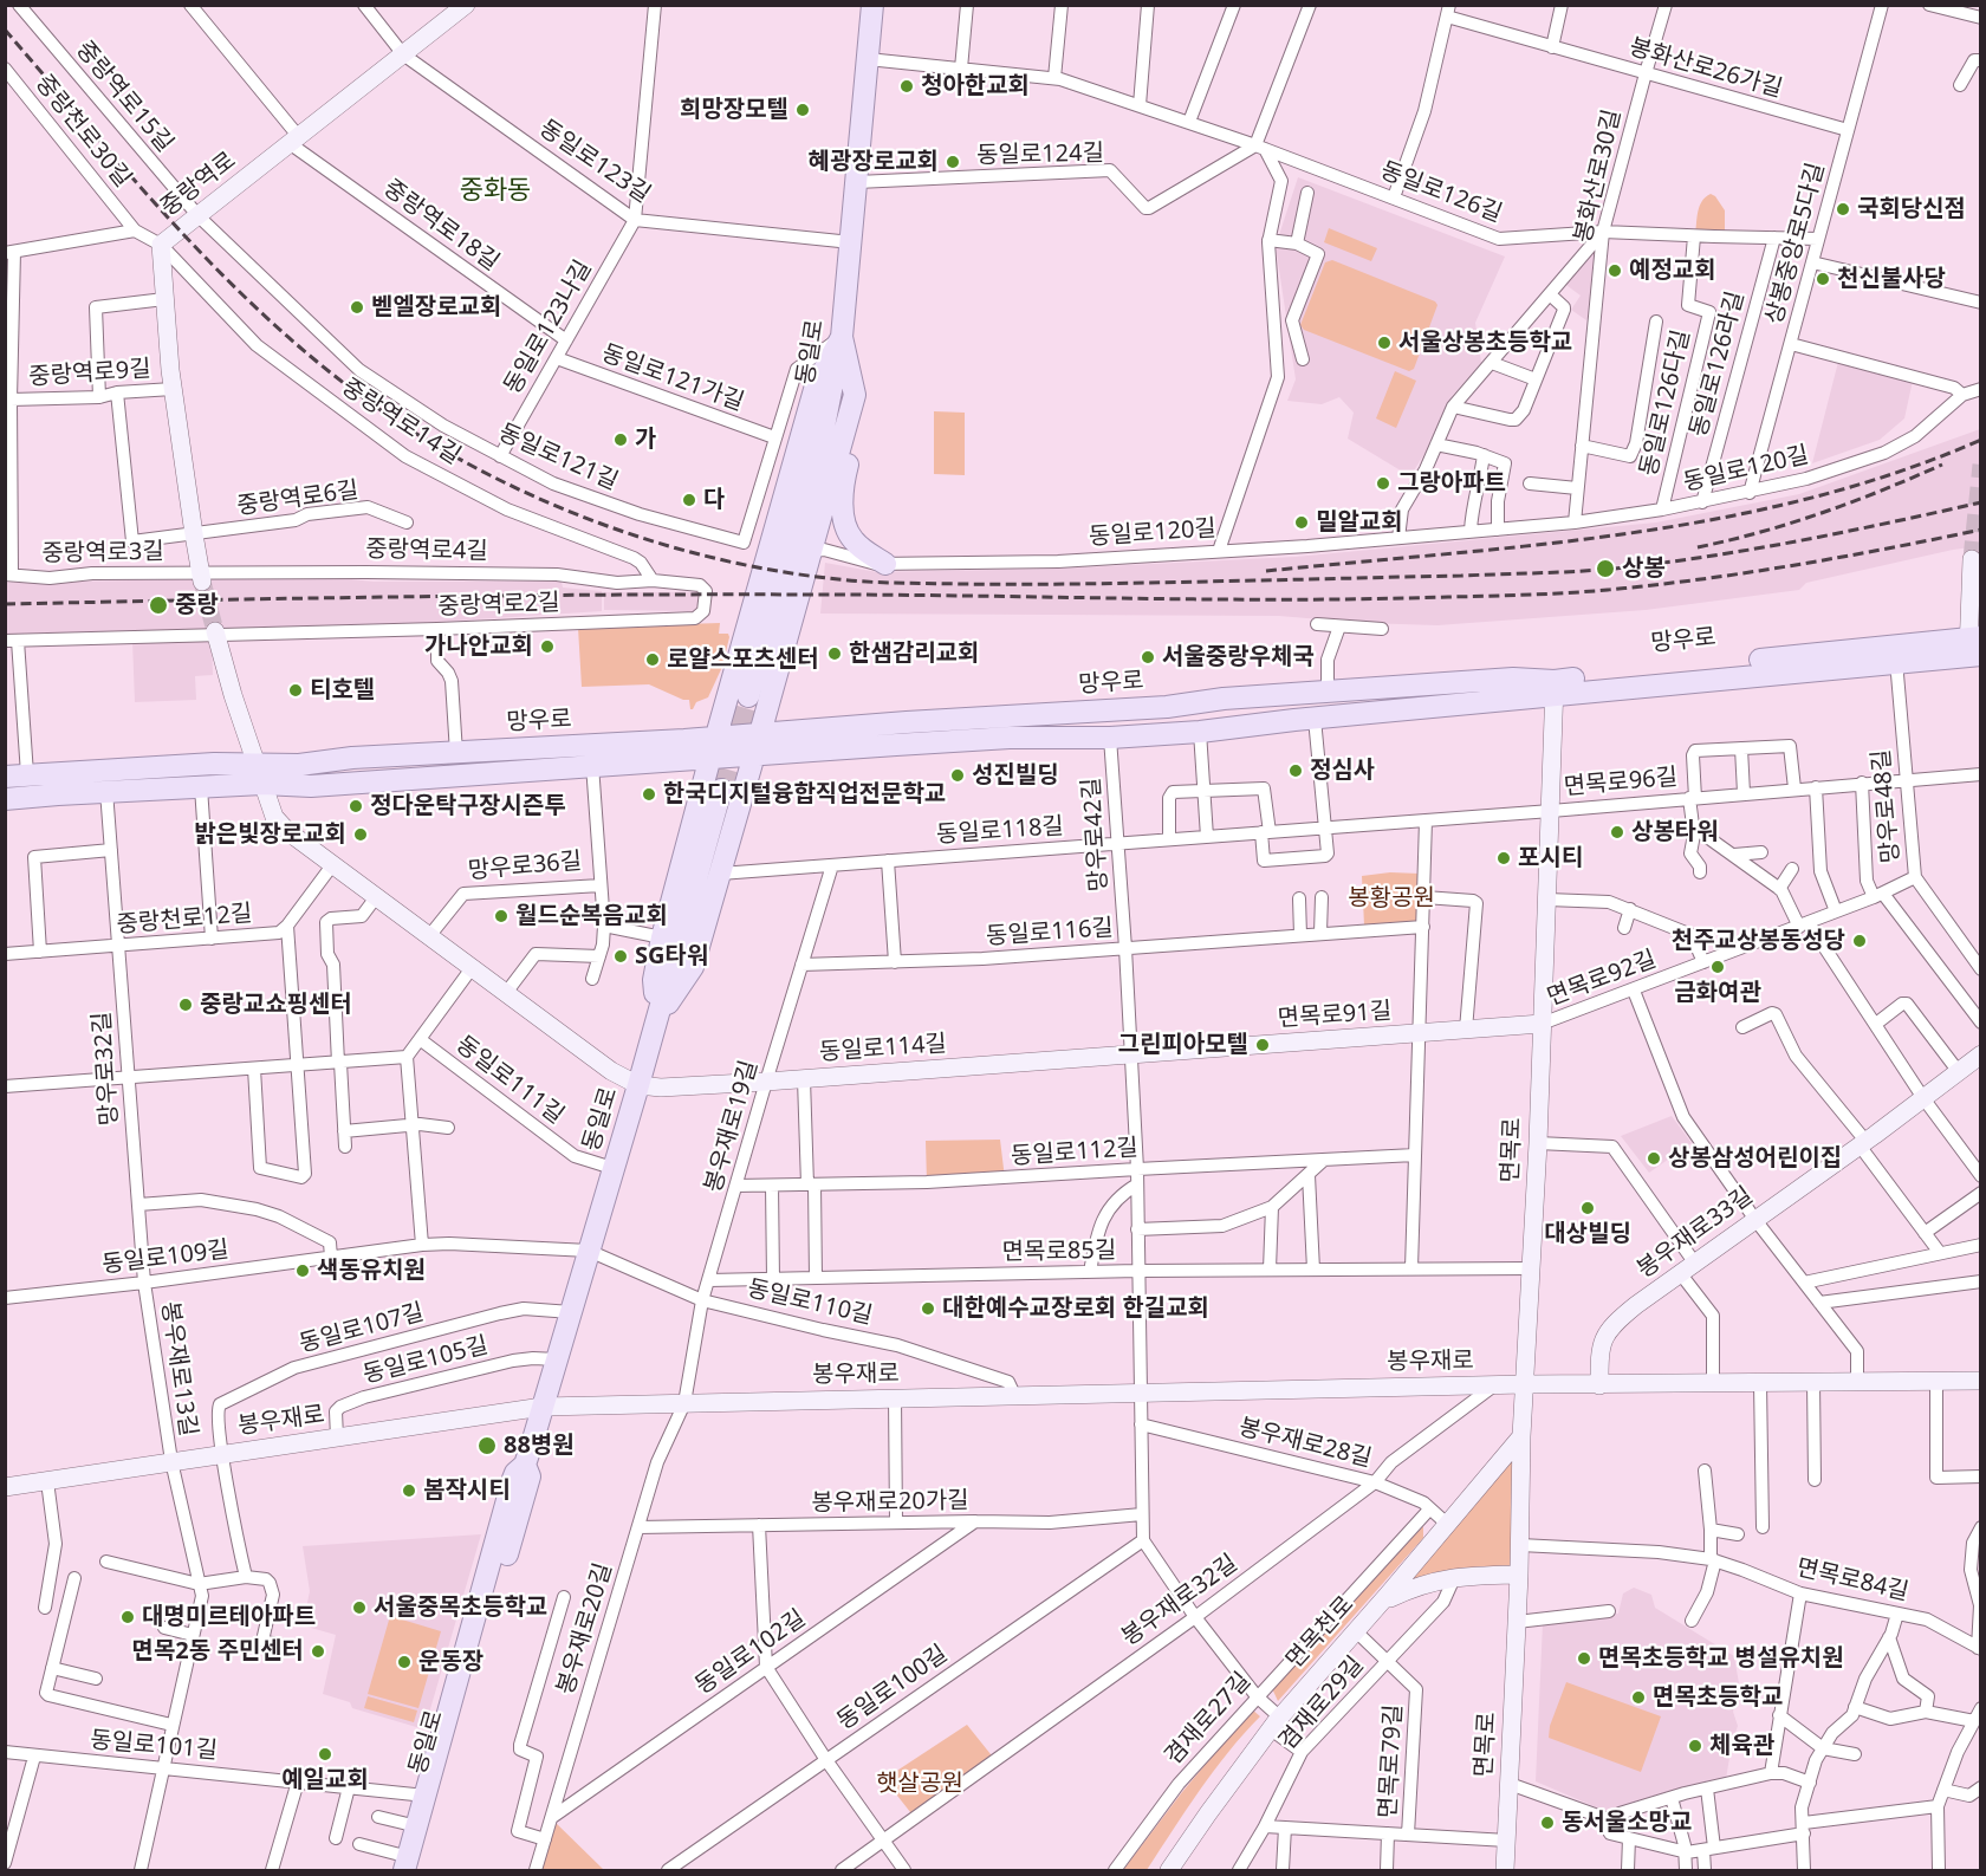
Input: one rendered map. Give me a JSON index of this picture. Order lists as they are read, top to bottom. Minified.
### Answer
{"streets":{"main road":["동일로","망우로"],"street":["봉화산로26가길","중랑역로15길","중랑천로30길","동일로124길","동일로123길","봉화산로30길","중랑역로","동일로126길","중랑역로18길","상봉중앙로5다길","동일로123나길","동일로126라길","중랑역로9길","동일로121가길","동일로126다길","중랑역로14길","동일로121길","동일로120길","중랑역로6길","중랑역로4길","중랑역로3길","중랑역로2길","면목로96길","망우로48길","동일로118길","망우로42길","망우로36길","중랑천로12길","동일로116길","면목로92길","면목로91길","동일로114길","망우로32길","동일로111길","봉우재로19길","면목로","동일로112길","봉우재로33길","면목로85길","동일로109길","동일로110길","동일로107길","동일로105길","봉우재로","봉우재로13길","봉우재로28길","봉우재로20가길","면목로84길","봉우재로32길","봉우재로20길","면목천로","동일로102길","동일로100길","겸재로29길","겸재로27길","동일로101길","면목로79길"]},"crossings":[["봉화산로26가길","봉화산로30길"],["봉화산로26가길","상봉중앙로5다길"],["중랑역로15길","중랑역로"],["중랑역로15길","동일로121길"],["중랑천로30길","중랑역로"],["중랑천로30길","중랑역로14길"],["동일로124길","동일로126길"],["동일로124길","동일로"],["동일로123길","중랑역로"],["동일로123길","동일로123나길"],["동일로123길","동일로"],["봉화산로30길","동일로126길"],["봉화산로30길","동일로120길"],["중랑역로","중랑역로18길"],["중랑역로","중랑역로9길"],["중랑역로","중랑역로14길"],["중랑역로","동일로121길"],["중랑역로","중랑역로6길"],["중랑역로","중랑역로4길"],["중랑역로","중랑역로3길"],["동일로126길","상봉중앙로5다길"],["동일로126길","동일로"],["동일로126길","동일로126라길"],["동일로126길","동일로126다길"],["중랑역로18길","동일로123나길"],["상봉중앙로5다길","동일로120길"],["동일로123나길","동일로121가길"],["동일로123나길","동일로121길"],["동일로","동일로121길"],["동일로","동일로114길"],["동일로","동일로111길"],["동일로","동일로109길"],["동일로","동일로110길"],["동일로","동일로107길"],["동일로","동일로105길"],["동일로","봉우재로"],["동일로","동일로101길"],["동일로126라길","동일로120길"],["중랑역로9길","중랑역로6길"],["동일로121가길","동일로121길"],["동일로126다길","동일로120길"],["중랑역로14길","중랑역로4길"],["중랑역로14길","중랑역로2길"],["중랑역로4길","중랑역로3길"],["중랑역로4길","중랑역로2길"],["망우로","망우로48길"],["망우로","망우로42길"],["망우로","망우로32길"],["망우로","면목로"],["면목로96길","망우로48길"],["면목로96길","동일로118길"],["면목로96길","면목로"],["망우로48길","면목로92길"],["동일로118길","망우로42길"],["동일로118길","봉우재로19길"],["망우로42길","동일로116길"],["망우로42길","면목로91길"],["망우로42길","동일로114길"],["망우로42길","동일로112길"],["망우로42길","면목로85길"],["망우로42길","봉우재로"],["망우로42길","봉우재로28길"],["망우로42길","봉우재로20가길"],["망우로42길","동일로100길"],["중랑천로12길","망우로32길"],["동일로116길","봉우재로19길"],["면목로92길","면목로91길"],["면목로92길","면목로"],["면목로91길","동일로114길"],["면목로91길","면목로"],["동일로114길","봉우재로19길"],["망우로32길","동일로109길"],["망우로32길","봉우재로13길"],["봉우재로19길","동일로112길"],["봉우재로19길","면목로85길"],["봉우재로19길","동일로110길"],["봉우재로19길","봉우재로"],["봉우재로19길","봉우재로20길"],["면목로","면목로85길"],["면목로","봉우재로"],["면목로","면목로84길"],["면목로","면목천로"],["면목로","면목로79길"],["봉우재로33길","봉우재로"],["동일로109길","동일로110길"],["동일로109길","봉우재로13길"],["동일로110길","봉우재로"],["동일로107길","봉우재로"],["동일로105길","봉우재로"],["봉우재로","봉우재로13길"],["봉우재로","봉우재로32길"],["봉우재로","봉우재로20길"],["봉우재로13길","동일로101길"],["봉우재로28길","봉우재로32길"],["봉우재로28길","면목천로"],["봉우재로28길","겸재로27길"],["봉우재로20가길","봉우재로20길"],["봉우재로20가길","동일로102길"],["봉우재로20길","동일로102길"],["겸재로29길","면목로79길"]],"districts":["중화동"],"parks":["봉황공원","햇살공원"],"places":["청아한교회","희망장모텔","혜광장로교회","국회당신점","예정교회","천신불사당","벧엘장로교회","서울상봉초등학교","가","그랑아파트","다","밀알교회","상봉","중랑","가나안교회","한샘감리교회","서울중랑우체국","로얄스포츠센터","티호텔","정심사","성진빌딩","한국디지털융합직업전문학교","정다운탁구장시즌투","상봉타워","밝은빛장로교회","포시티","월드순복음교회","천주교상봉동성당","SG타워","금화여관","중랑교쇼핑센터","그린피아모텔","상봉삼성어린이집","대상빌딩","색동유치원","대한예수교장로회 한길교회","88병원","봄작시티","서울중목초등학교","대명미르테아파트","면목2동 주민센터","면목초등학교 병설유치원","운동장","면목초등학교","체육관","예일교회","동서울소망교"]}
